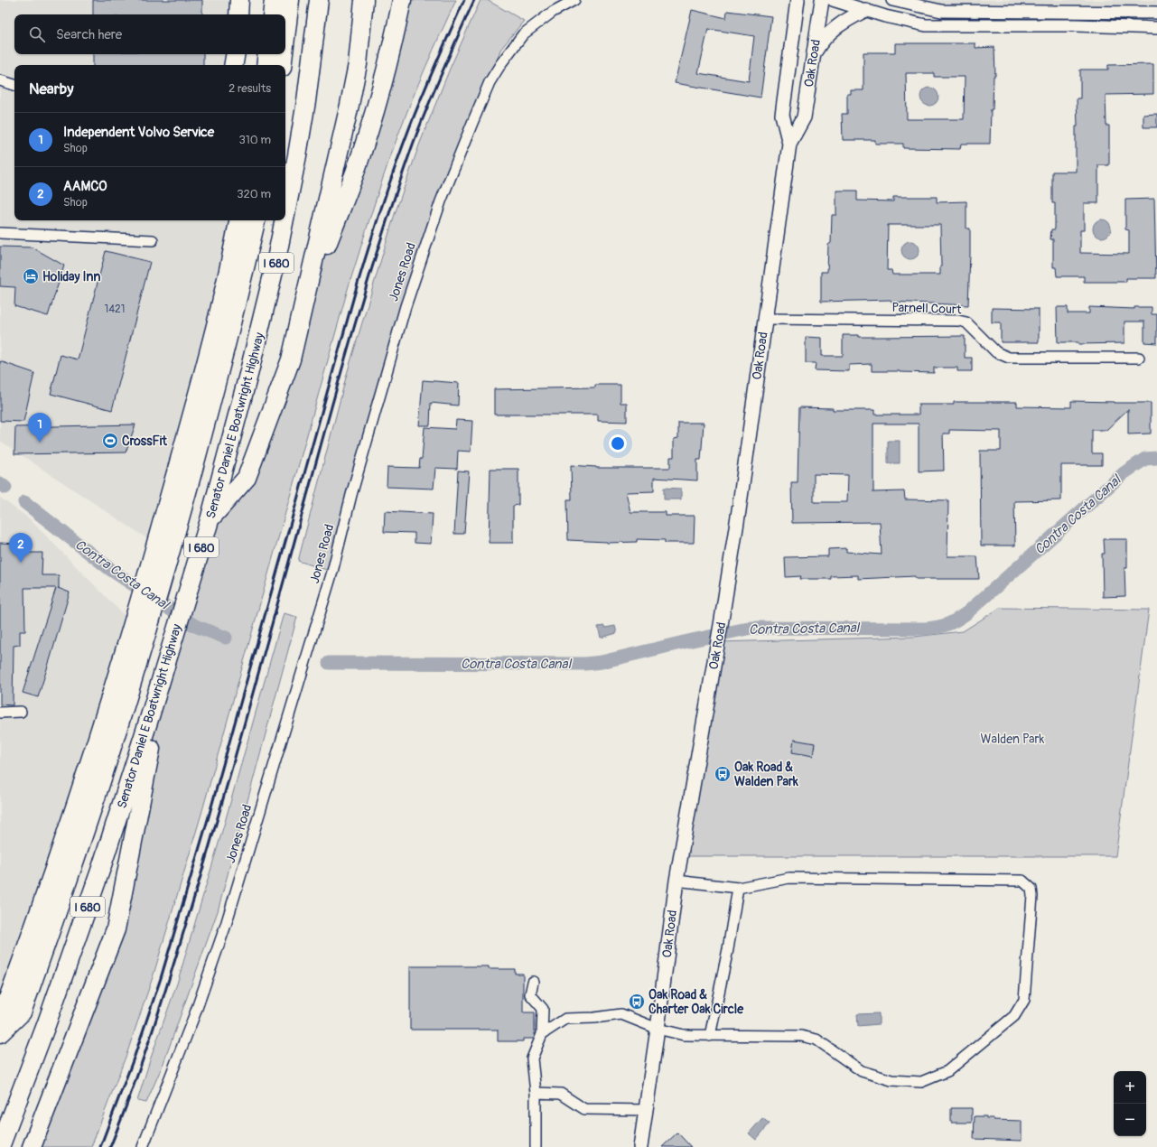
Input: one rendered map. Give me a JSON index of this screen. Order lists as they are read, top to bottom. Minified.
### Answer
{"streets":{"highway":["I 680","Senator Daniel E Boatwright Highway"],"main road":["Oak Road"],"street":["Jones Road","Parnell Court"]},"crossings":[["Oak Road","Parnell Court"]],"water":["Contra Costa Canal"],"parks":["Walden Park"],"places":{"hotel":["Holiday Inn"],"sports":["CrossFit"],"bus stop":["Oak Road & Walden Park","Oak Road & Charter Oak Circle"]},"house_numbers":["1421"],"page":{"search":"Search here","heading":["Nearby","2 results"],"list":[{"mark":"1","name":"Independent Volvo Service","note":"Shop","value":"310 m"},{"mark":"2","name":"AAMCO","note":"Shop","value":"320 m"}],"pins":["1","2"],"map_buttons":["+","−"]}}
